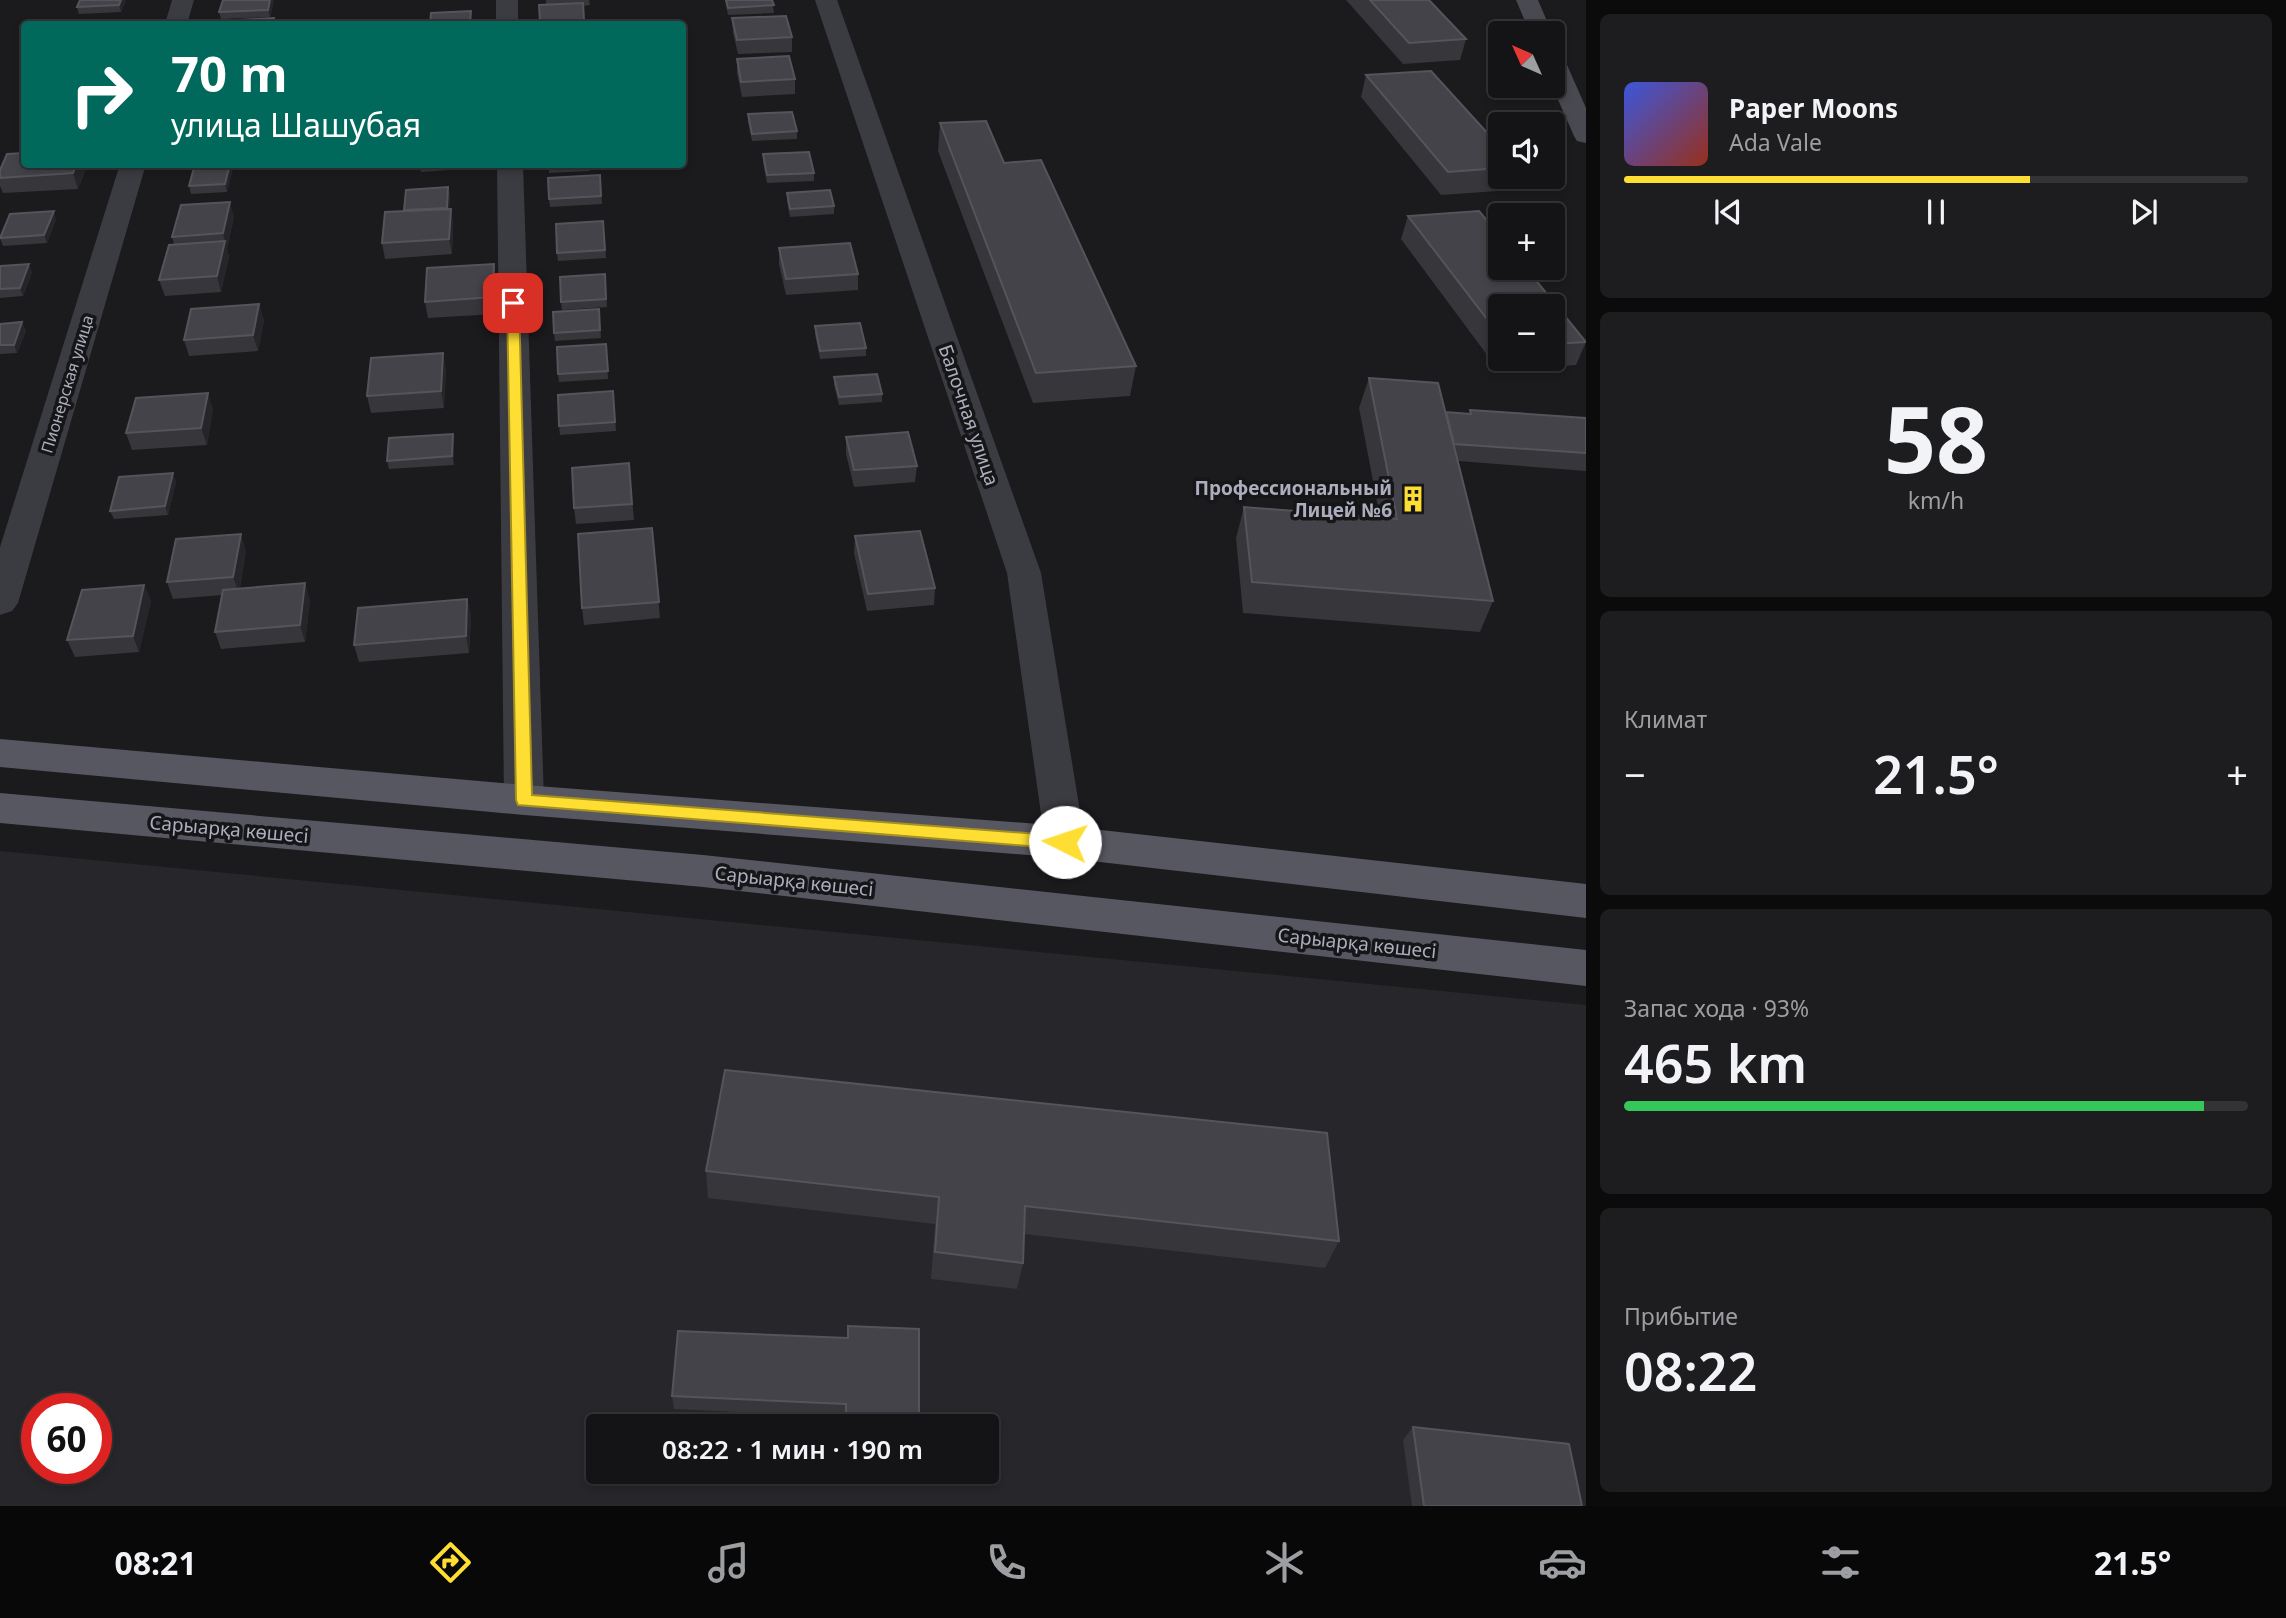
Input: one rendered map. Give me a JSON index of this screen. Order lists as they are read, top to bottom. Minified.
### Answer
{"streets":{"main road":["Сарыарқа көшесі"],"street":["Пионерская улица","Балочная улица"]},"places":{"building":["Профессиональный Лицей №6"]},"north":"top left","page":{"map_buttons":["+","−"],"turn":["70 m","улица Шашубая"],"song":["Paper Moons","Ada Vale"],"tile":[["58","km/h"],"Климат",["Запас хода · 93%","465 km"],["Прибытие","08:22"]],"heat":["−","21.5°","+"],"limit":"60","trip":"08:22 · 1 мин · 190 m","tabs":["08:21","21.5°"]}}
